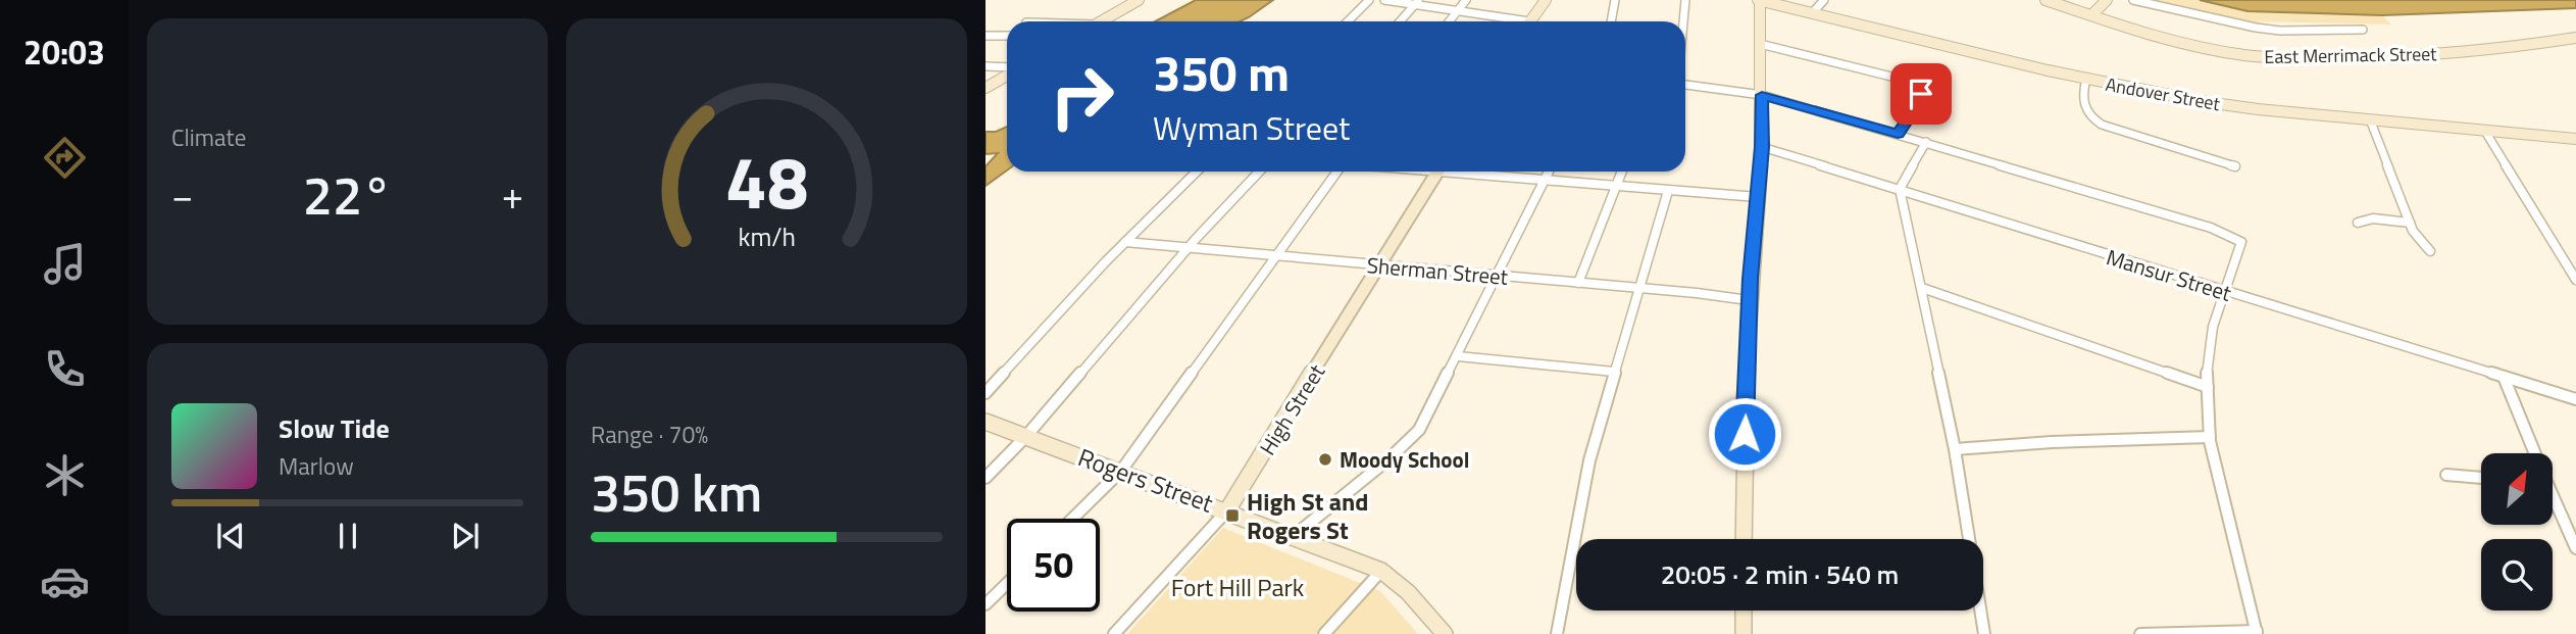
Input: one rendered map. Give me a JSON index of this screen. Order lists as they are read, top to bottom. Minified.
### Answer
{"streets":{"main road":["East Merrimack Street","Andover Street","High Street","Rogers Street"],"street":["Sherman Street","Mansur Street"]},"crossings":[["Sherman Street","High Street"],["High Street","Rogers Street"]],"parks":["Fort Hill Park"],"places":{"other":["Moody School"],"transit":["High St and Rogers St"]},"north":"top right","page":{"tabs":"20:03","tile":["Climate",["Range · 70%","350 km"]],"turn":["350 m","Wyman Street"],"heat":["−","22°","+"],"song":["Slow Tide","Marlow"],"limit":"50","trip":"20:05 · 2 min · 540 m","gauge":["48","km/h"]}}
